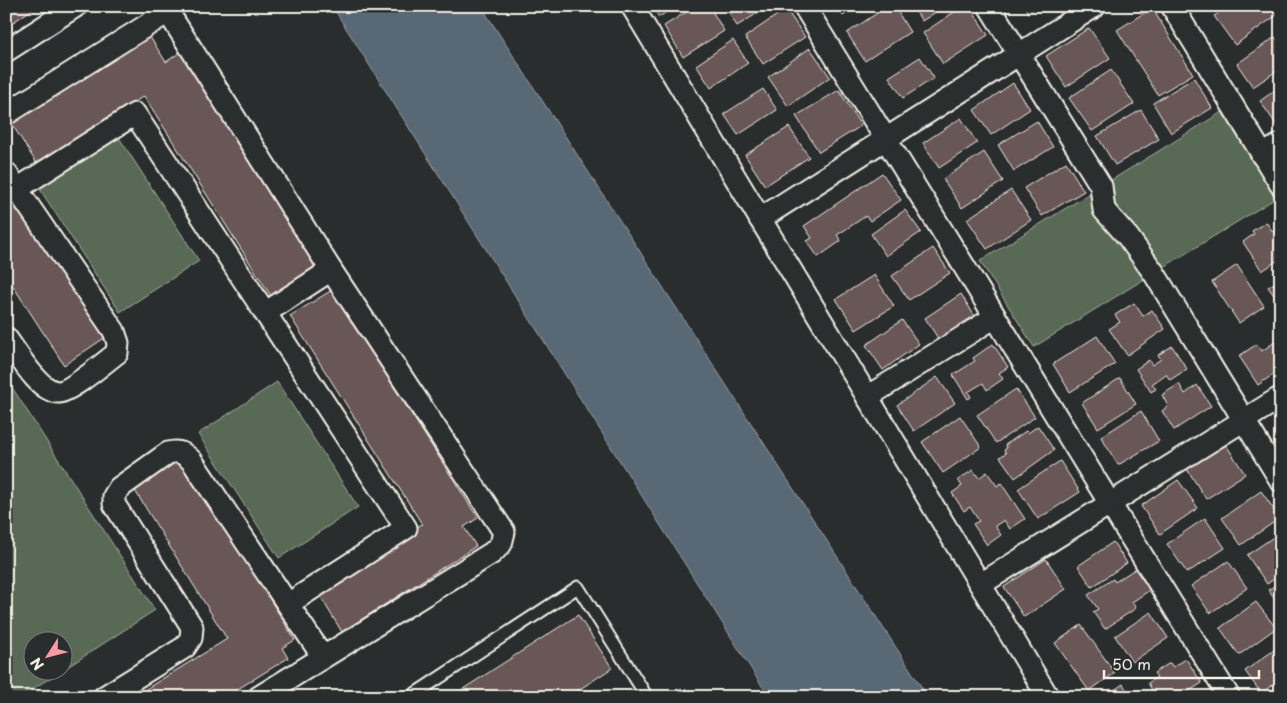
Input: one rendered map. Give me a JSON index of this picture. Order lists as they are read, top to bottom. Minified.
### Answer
{"scale_bar":"50 m","north":"bottom left"}
